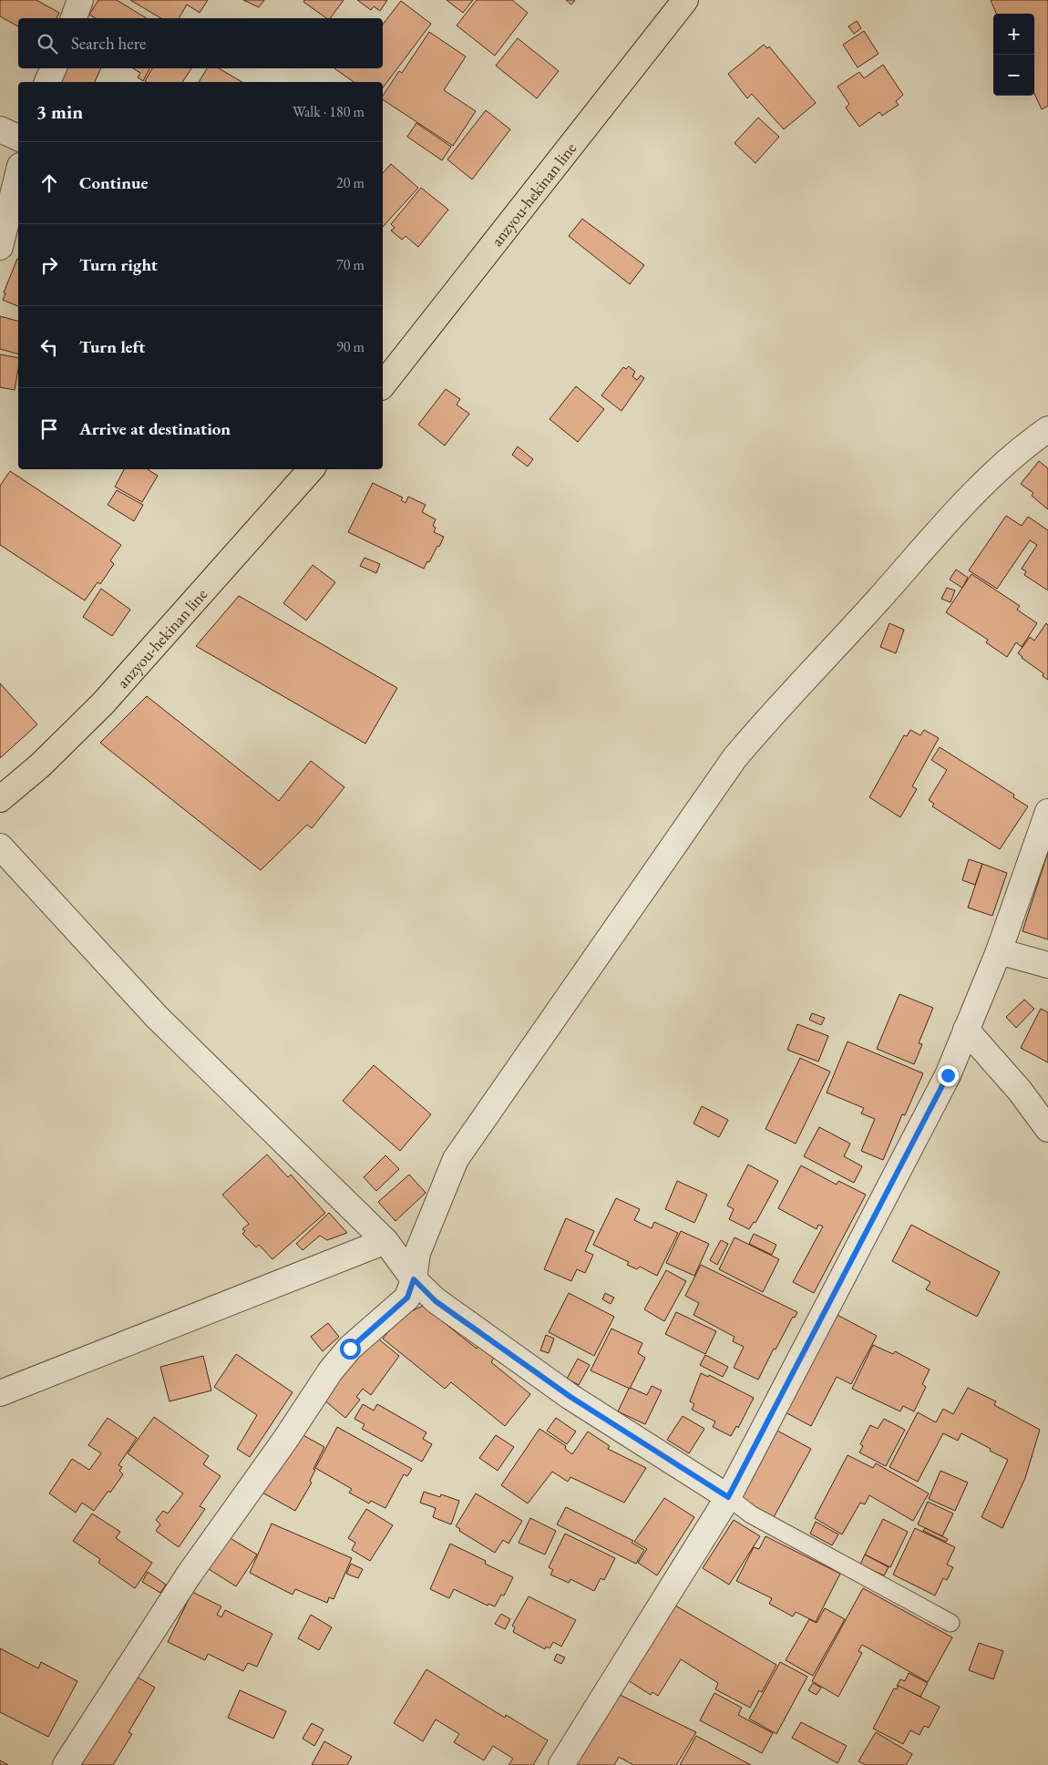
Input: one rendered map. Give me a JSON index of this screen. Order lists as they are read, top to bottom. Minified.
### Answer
{"streets":{"main road":["anzyou-hekinan line"]},"page":{"map_buttons":["+","−"],"search":"Search here","heading":["3 min","Walk · 180 m"],"list":[["Continue","20 m"],["Turn right","70 m"],["Turn left","90 m"],"Arrive at destination"]}}
